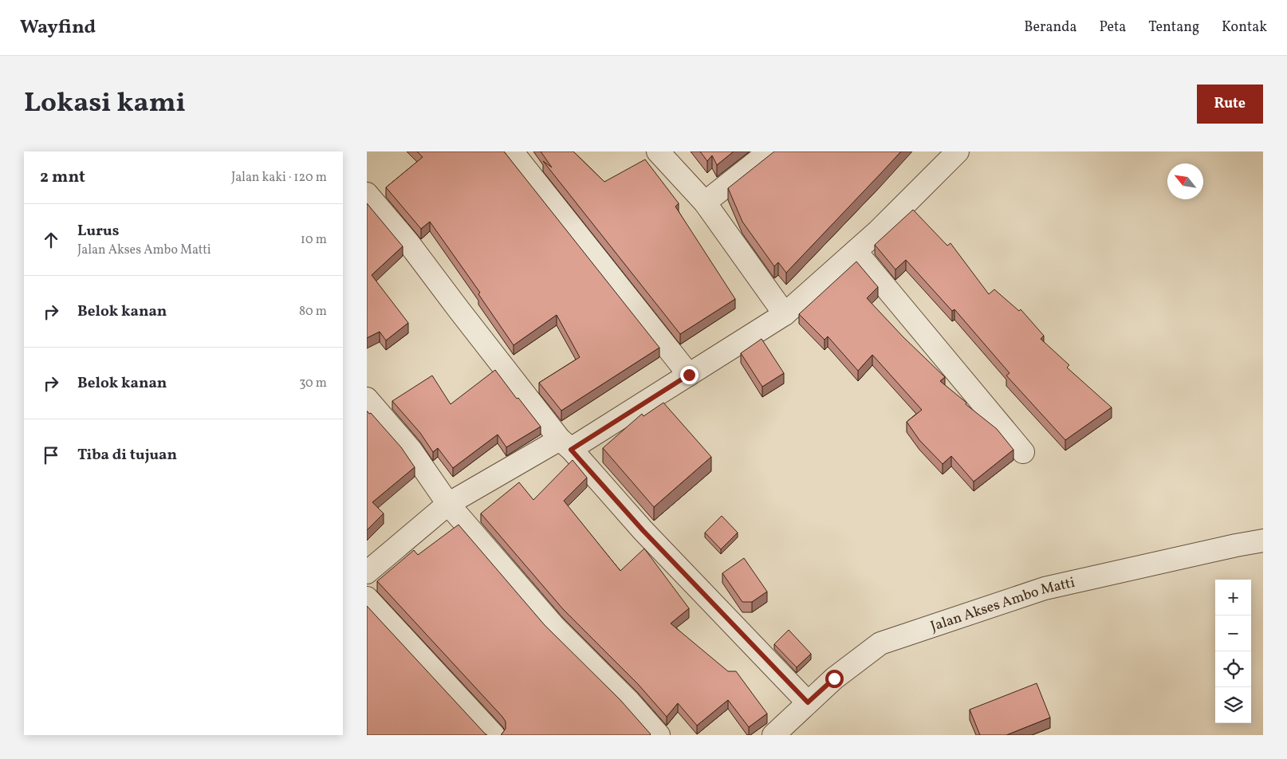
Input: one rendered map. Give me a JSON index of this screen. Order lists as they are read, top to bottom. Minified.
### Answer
{"streets":{"street":["Jalan Akses Ambo Matti"]},"north":"top left","page":{"header":"Wayfind","nav":["Beranda","Peta","Tentang","Kontak"],"title":"Lokasi kami","buttons":"Rute","heading":["2 mnt","Jalan kaki · 120 m"],"list":[["Lurus","Jalan Akses Ambo Matti","10 m"],["Belok kanan","80 m"],["Belok kanan","30 m"],"Tiba di tujuan"],"map_buttons":["+","−"]}}
